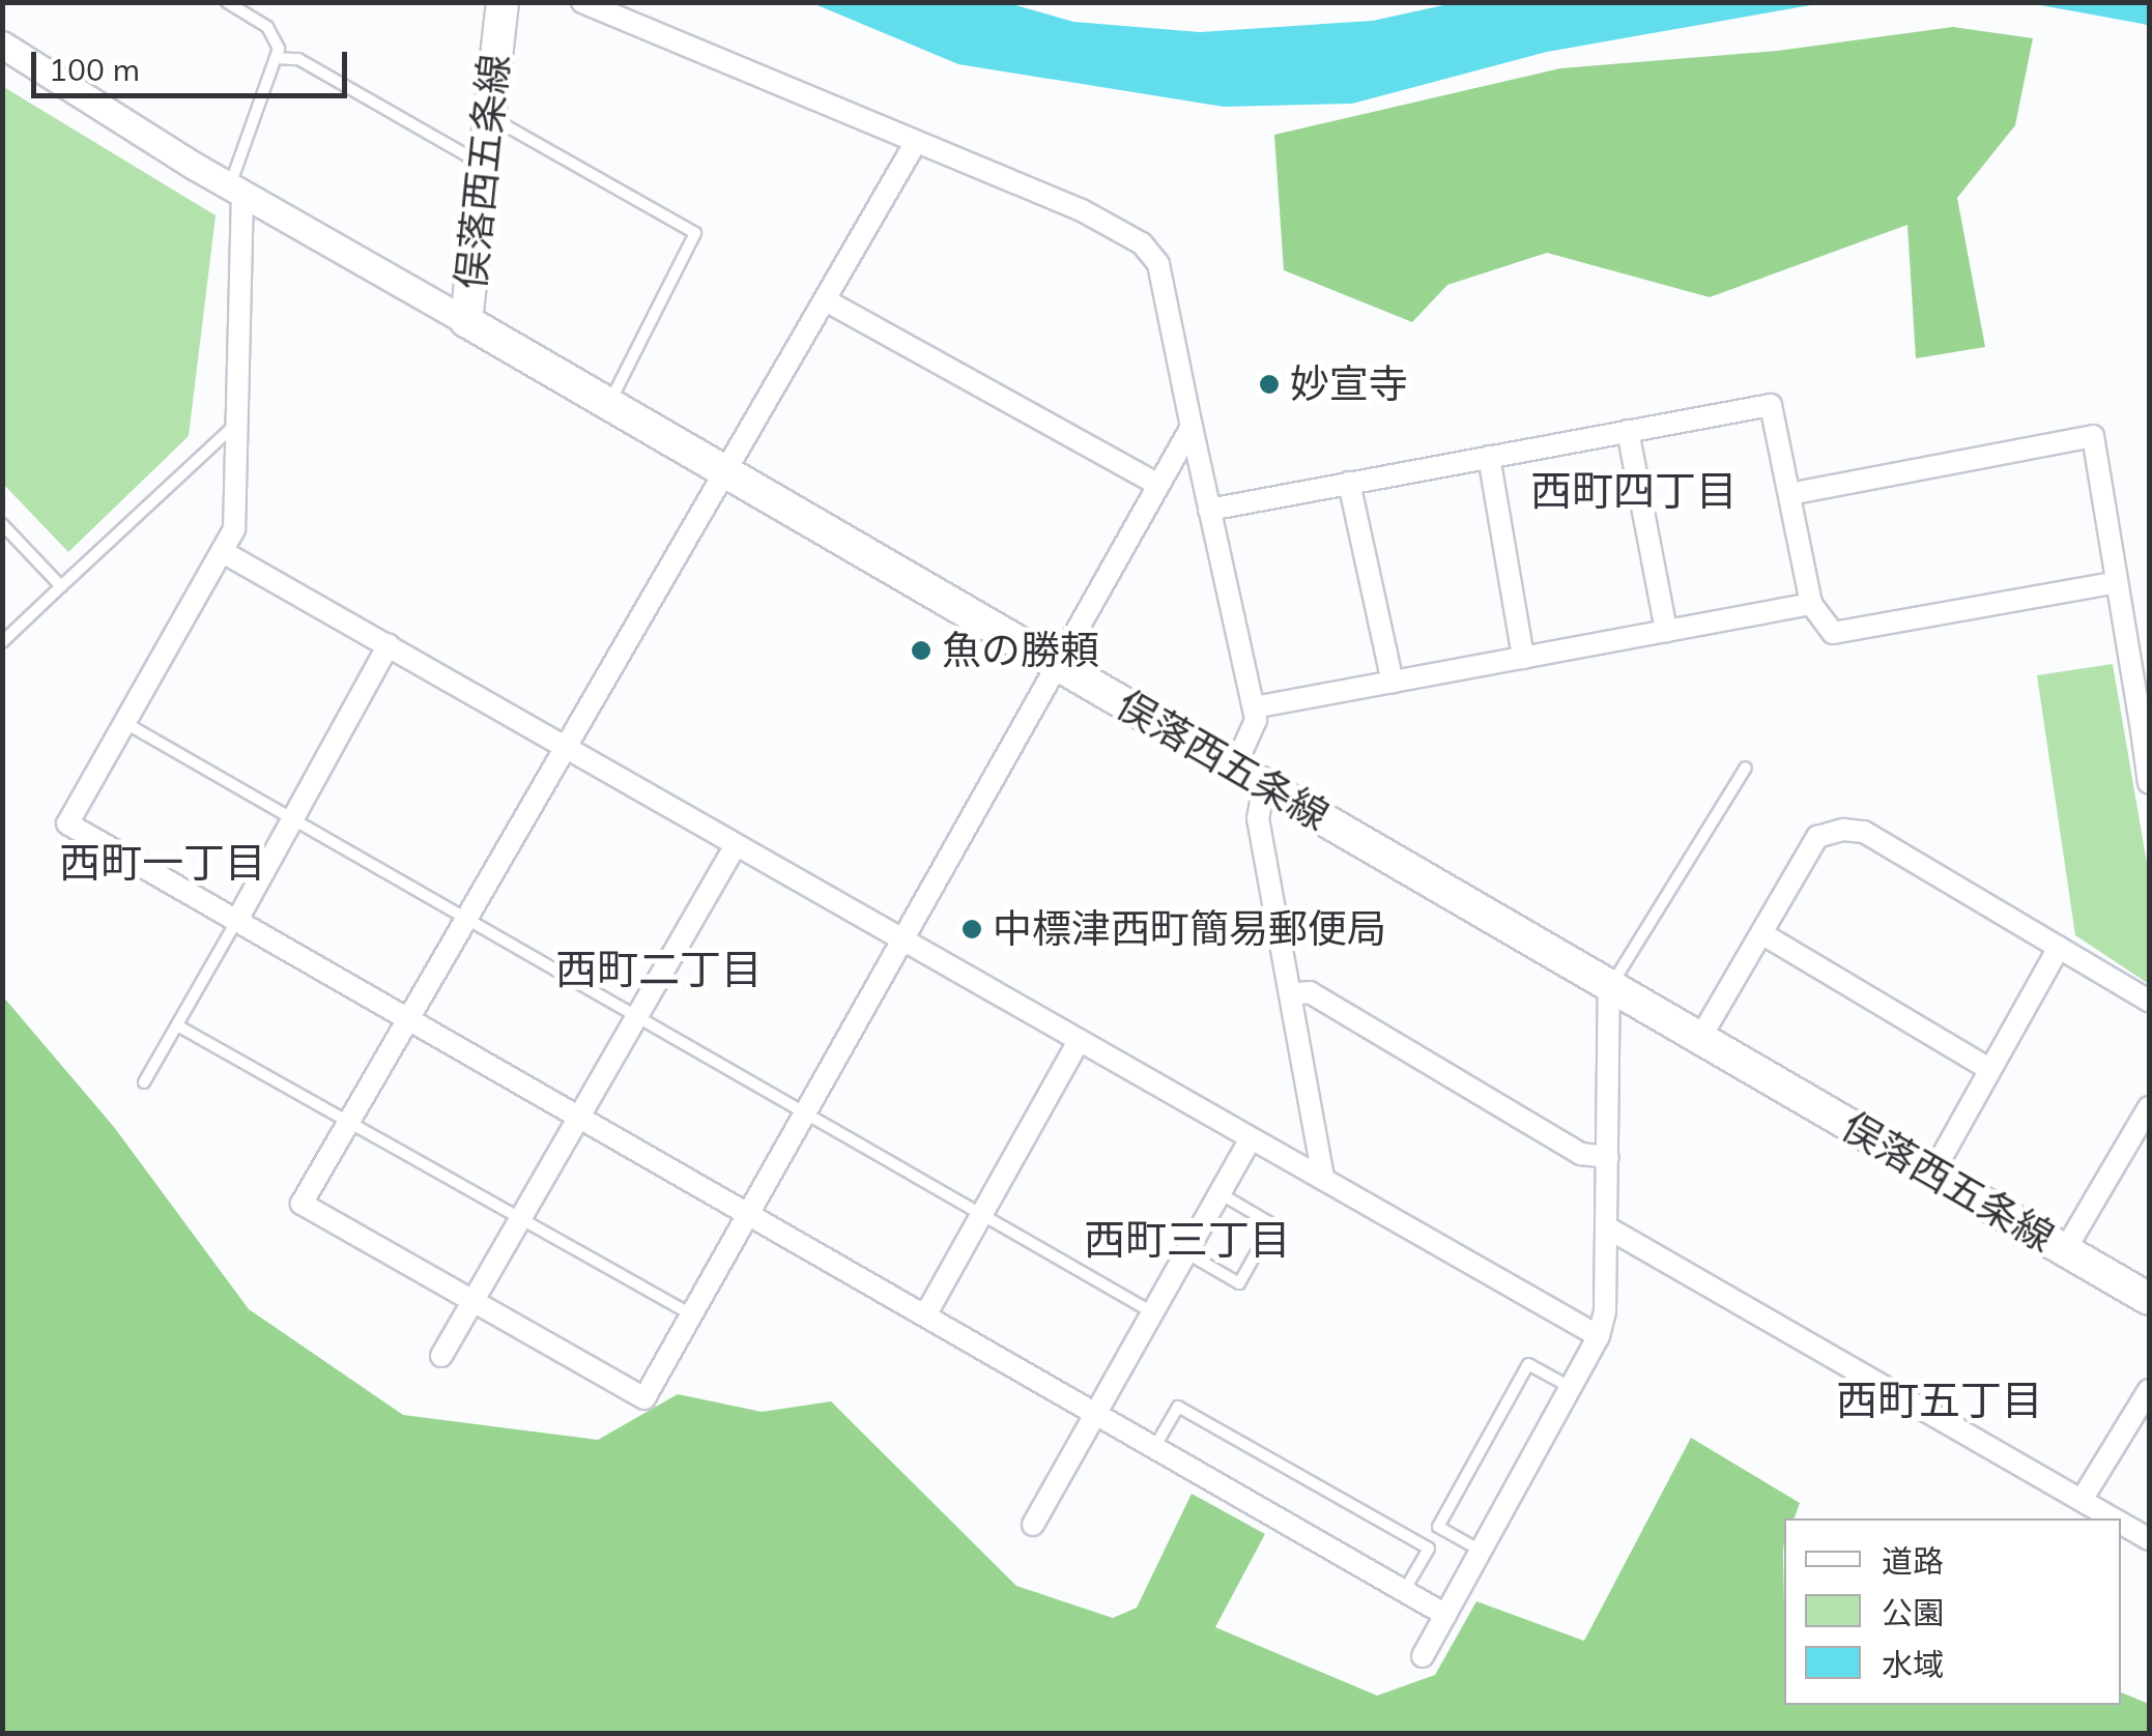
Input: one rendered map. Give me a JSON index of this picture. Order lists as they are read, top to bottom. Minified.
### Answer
{"streets":{"main road":["俣落西五条線"]},"districts":["西町四丁目","西町一丁目","西町二丁目","西町三丁目","西町五丁目"],"places":["妙宣寺","魚の勝頼","中標津西町簡易郵便局"],"legend":["道路","公園","水域"],"scale_bar":"100 m"}
